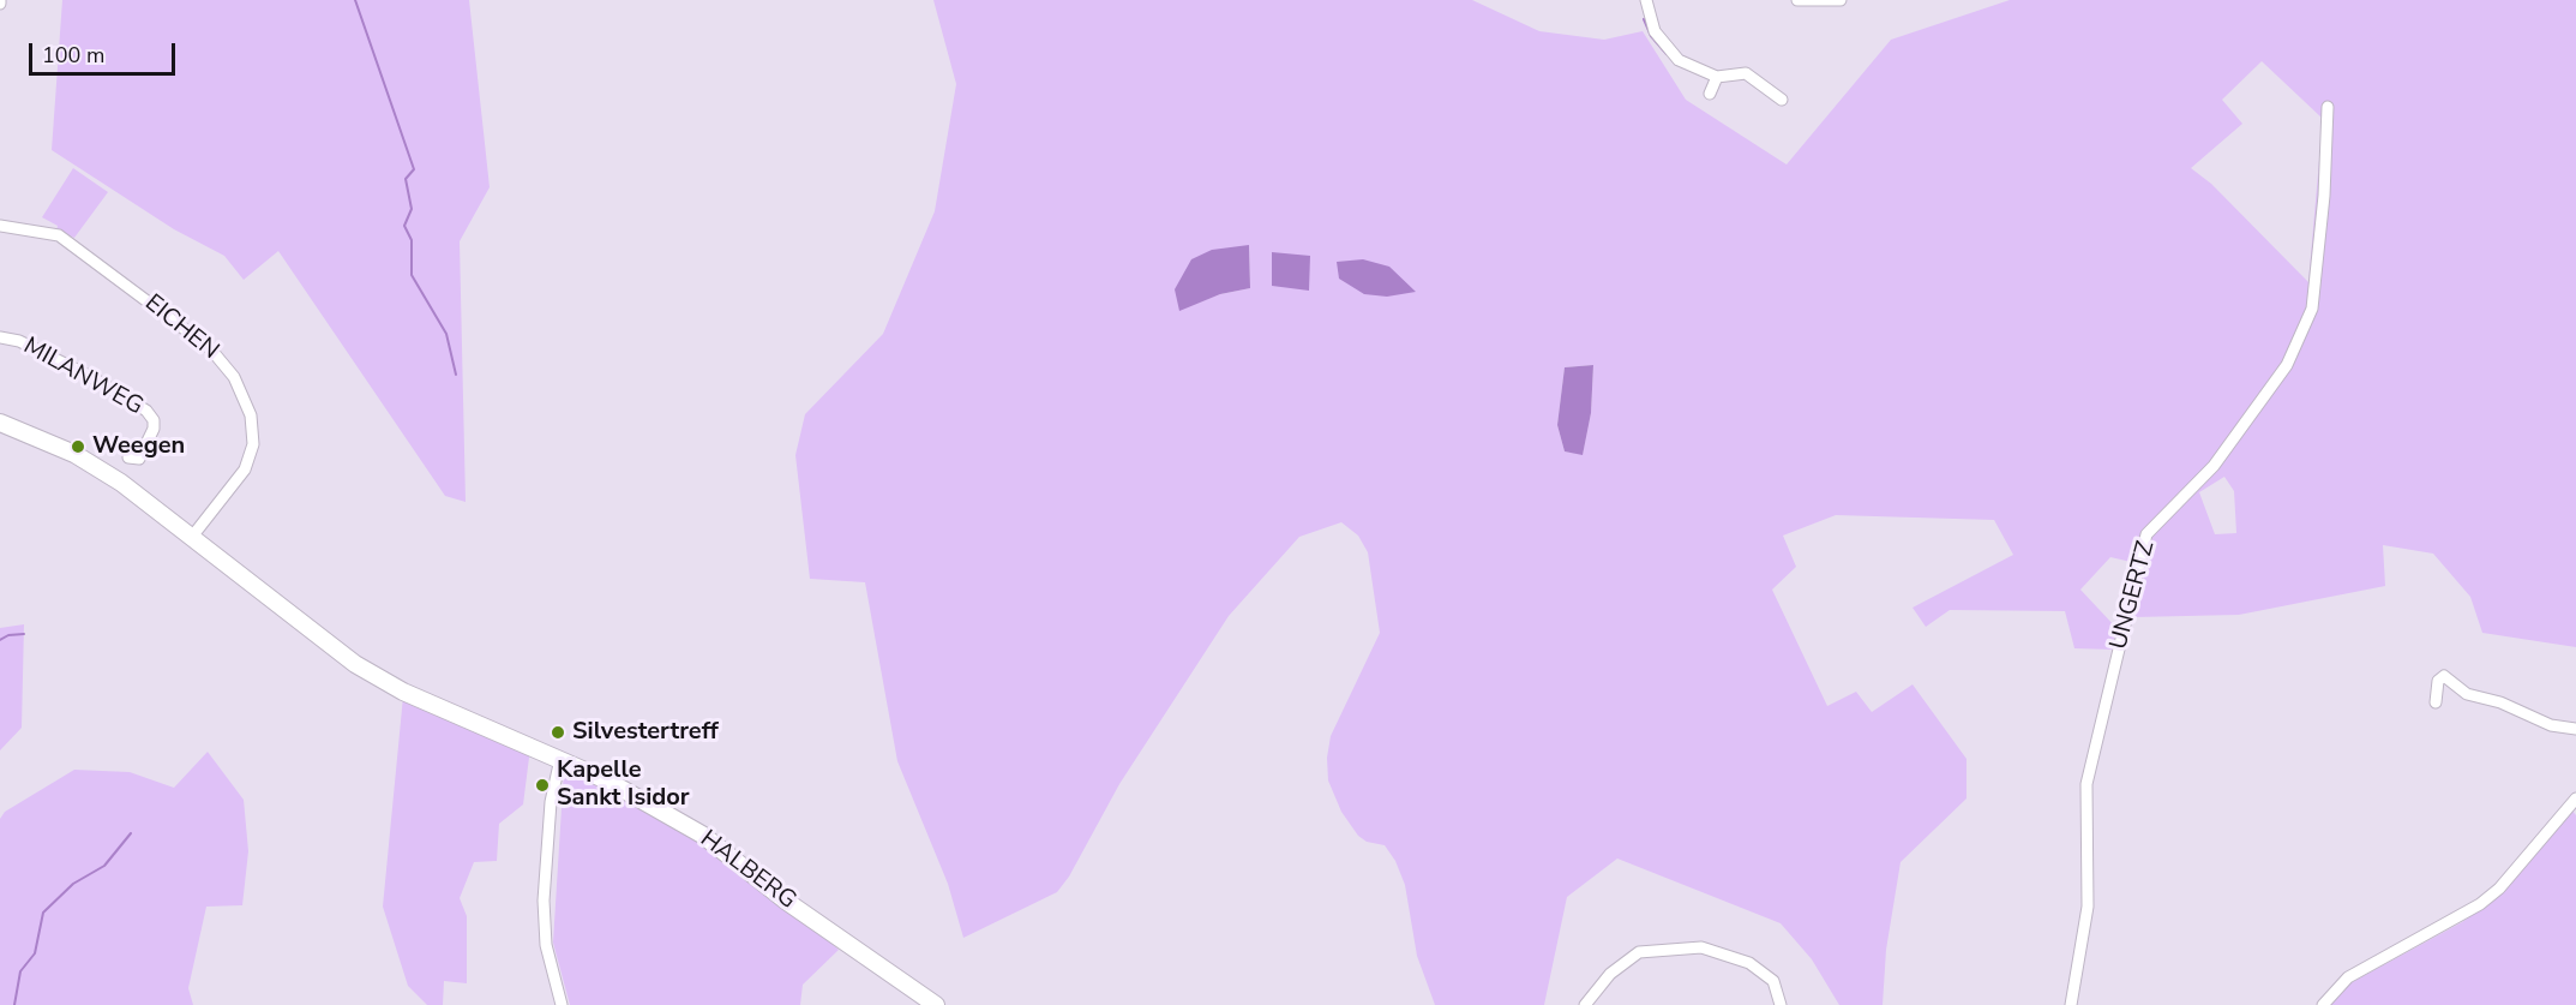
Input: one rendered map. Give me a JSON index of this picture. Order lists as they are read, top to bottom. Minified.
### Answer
{"streets":{"street":["EICHEN","MILANWEG","UNGERTZ","HALBERG"]},"crossings":[["EICHEN","HALBERG"]],"places":["Weegen","Silvestertreff","Kapelle Sankt Isidor"],"scale_bar":"100 m"}
